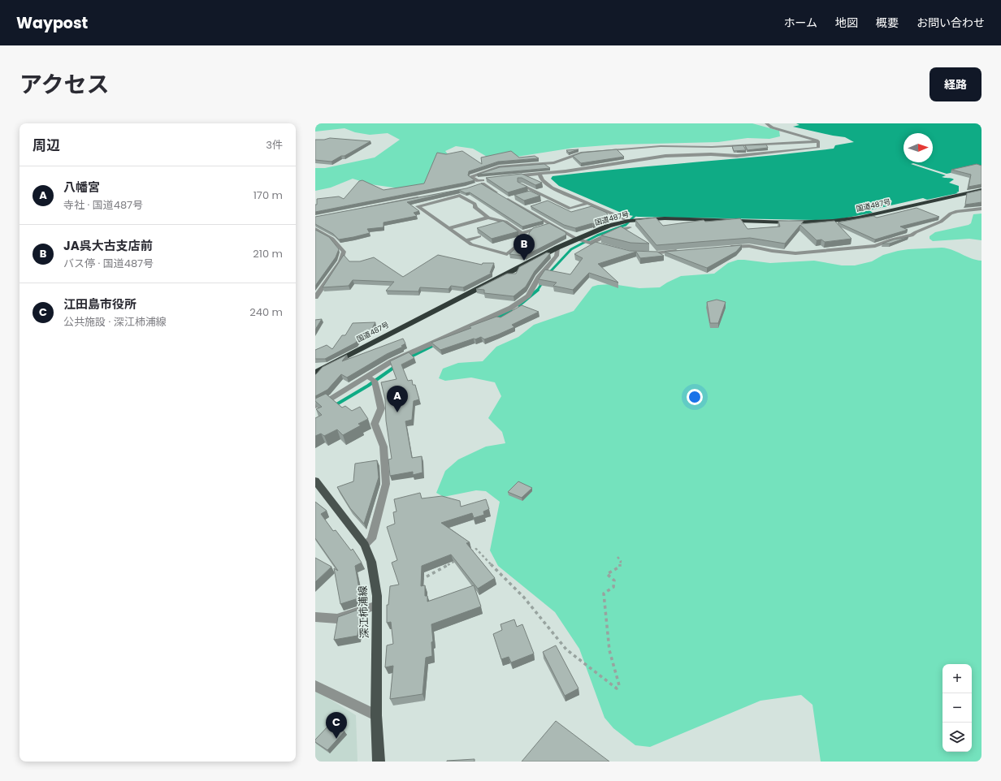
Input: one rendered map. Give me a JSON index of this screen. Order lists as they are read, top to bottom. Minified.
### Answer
{"streets":{"highway":["国道487号"],"main road":["深江柿浦線"]},"north":"right","page":{"header":"Waypost","nav":["ホーム","地図","概要","お問い合わせ"],"title":"アクセス","buttons":"経路","heading":["周辺","3件"],"list":[{"mark":"A","name":"八幡宮","note":"寺社 · 国道487号","value":"170 m"},{"mark":"B","name":"JA呉大古支店前","note":"バス停 · 国道487号","value":"210 m"},{"mark":"C","name":"江田島市役所","note":"公共施設 · 深江柿浦線","value":"240 m"}],"pins":["B","A","C"],"map_buttons":["+","−"]}}
